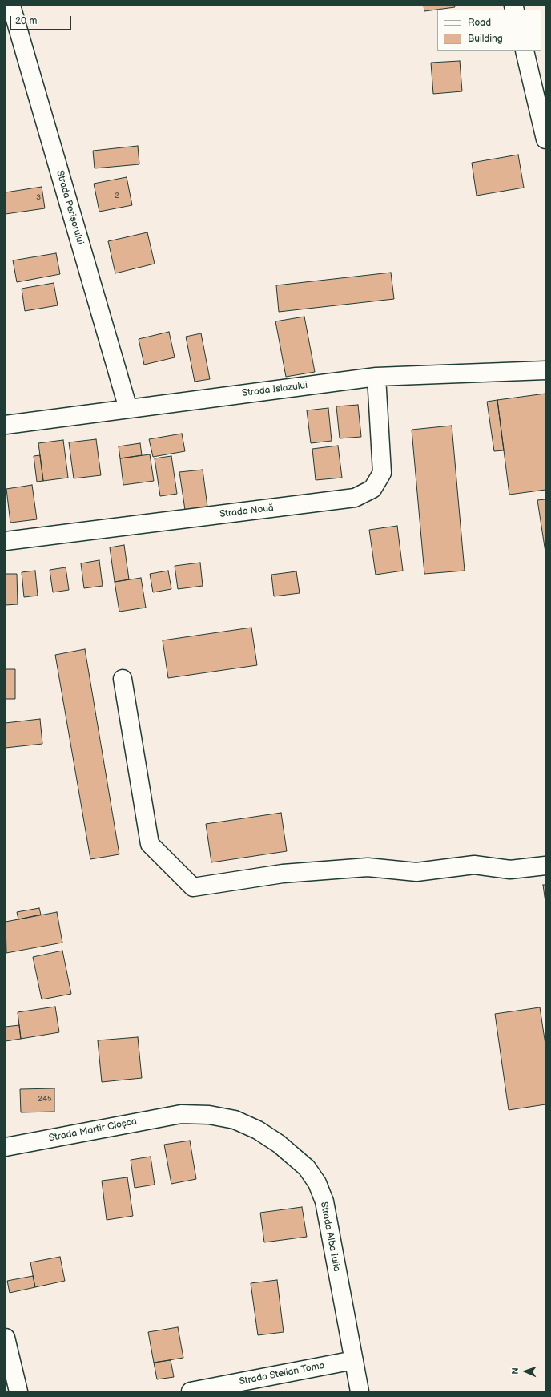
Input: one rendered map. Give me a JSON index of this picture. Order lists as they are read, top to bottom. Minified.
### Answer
{"streets":{"street":["Strada Perișorului","Strada Islazului","Strada Nouă","Strada Martir Cloșca","Strada Alba Iulia","Strada Stelian Toma"]},"crossings":[["Strada Perișorului","Strada Islazului"],["Strada Islazului","Strada Nouă"],["Strada Martir Cloșca","Strada Alba Iulia"],["Strada Alba Iulia","Strada Stelian Toma"]],"house_numbers":["2","3","245"],"legend":["Road","Building"],"scale_bar":"20 m","north":"left"}
